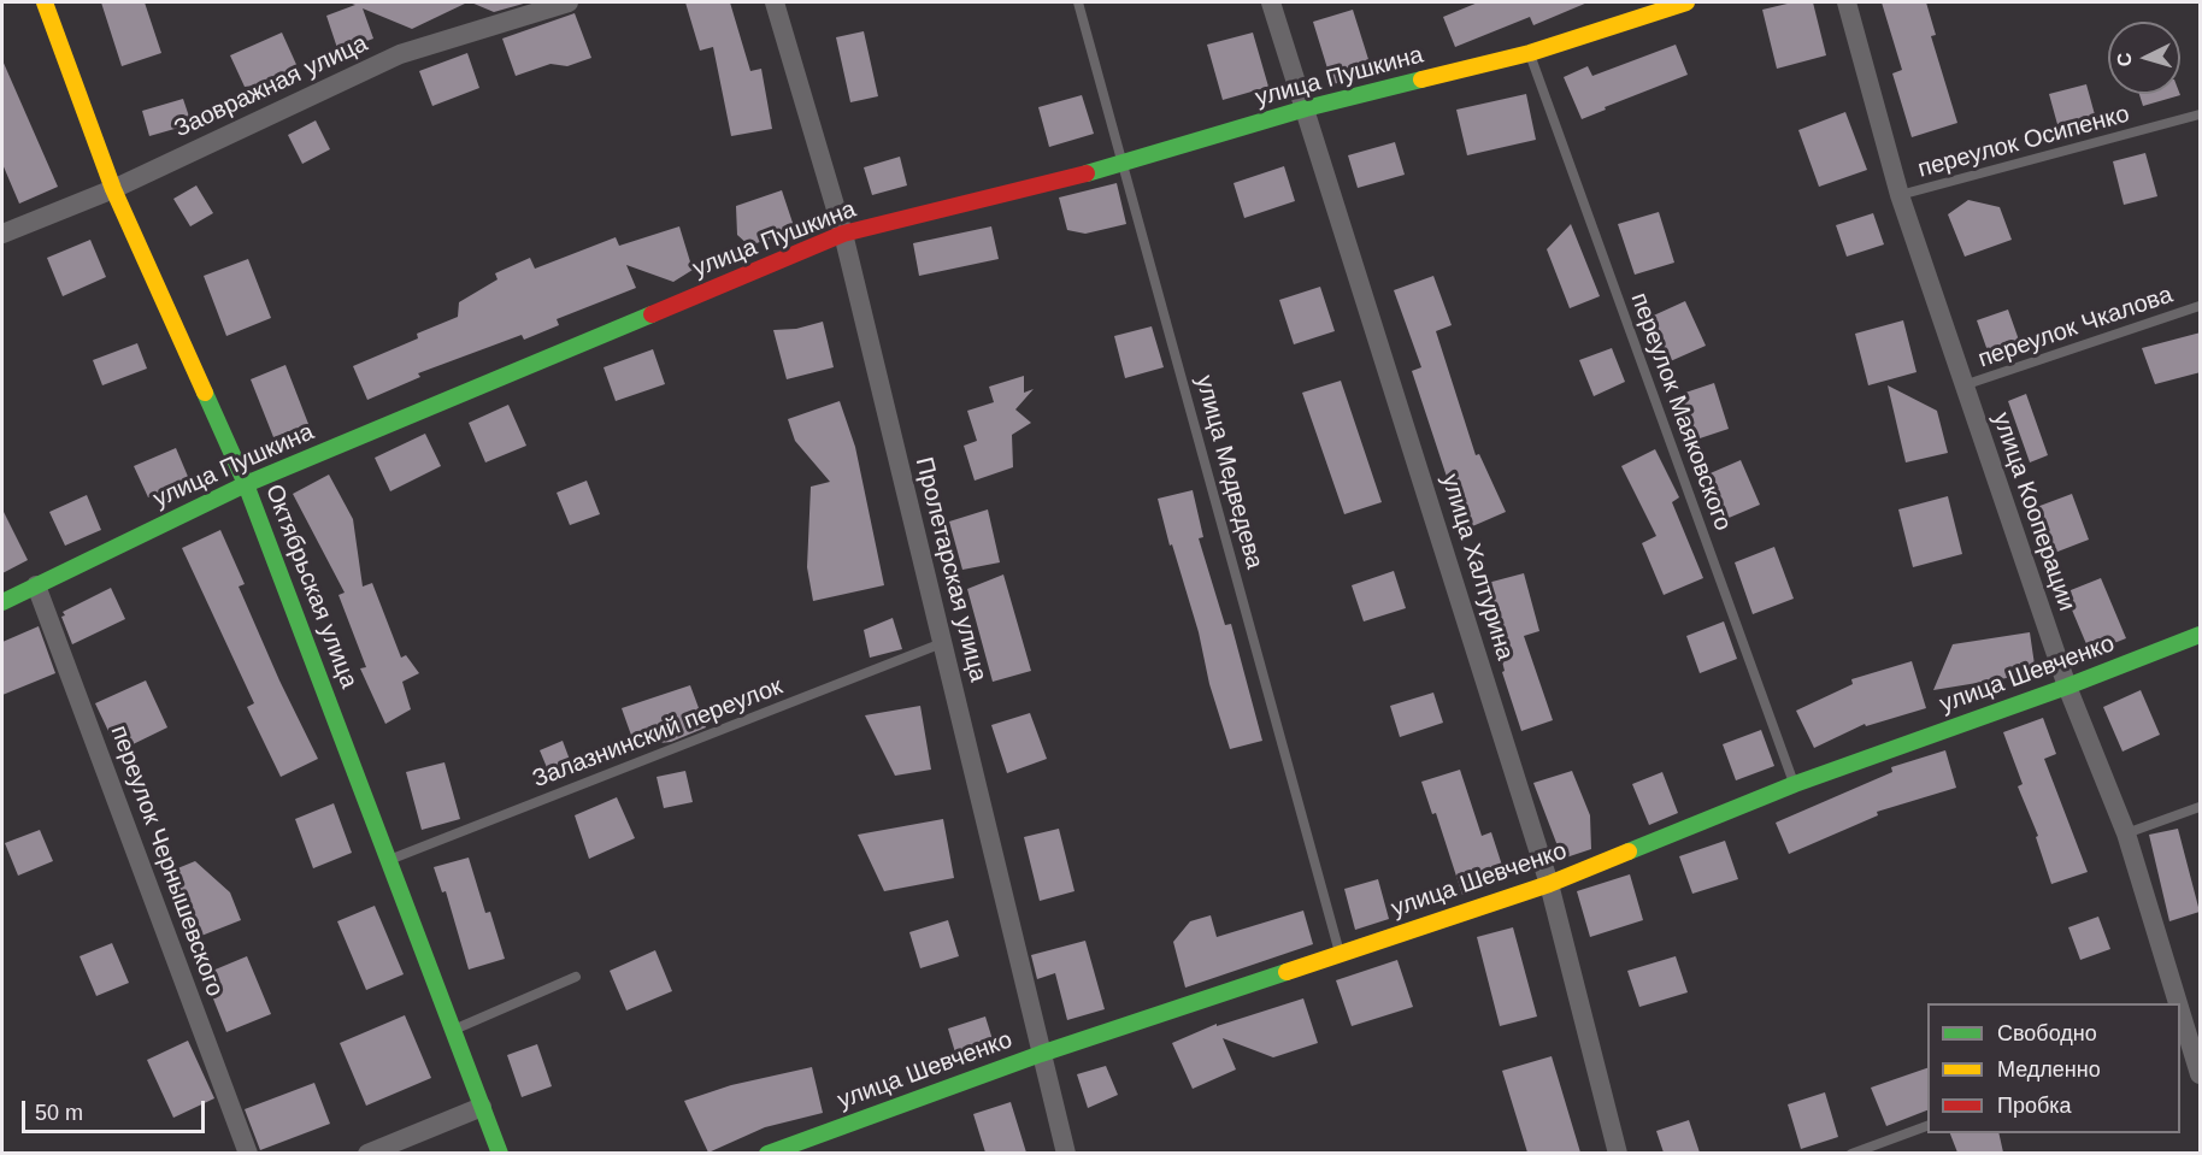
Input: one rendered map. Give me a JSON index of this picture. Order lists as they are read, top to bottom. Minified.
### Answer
{"streets":{"street":["улица Пушкина","Заовражная улица","улица Кооперации","улица Халтурина","Пролетарская улица","Октябрьская улица","улица Шевченко","переулок Чернышевского"],"lane":["переулок Осипенко","переулок Чкалова","переулок Маяковского","улица Медведева","Залазнинский переулок"]},"crossings":[["улица Пушкина","переулок Маяковского"],["улица Пушкина","улица Медведева"],["улица Пушкина","улица Халтурина"],["улица Пушкина","Пролетарская улица"],["улица Пушкина","Октябрьская улица"],["улица Пушкина","переулок Чернышевского"],["Заовражная улица","Октябрьская улица"],["переулок Осипенко","улица Кооперации"],["переулок Чкалова","улица Кооперации"],["переулок Маяковского","улица Шевченко"],["улица Медведева","улица Шевченко"],["улица Кооперации","улица Шевченко"],["улица Халтурина","улица Шевченко"],["Пролетарская улица","улица Шевченко"],["Пролетарская улица","Залазнинский переулок"],["Октябрьская улица","Залазнинский переулок"]],"legend":["Свободно","Медленно","Пробка"],"scale_bar":"50 m","north":"left"}
